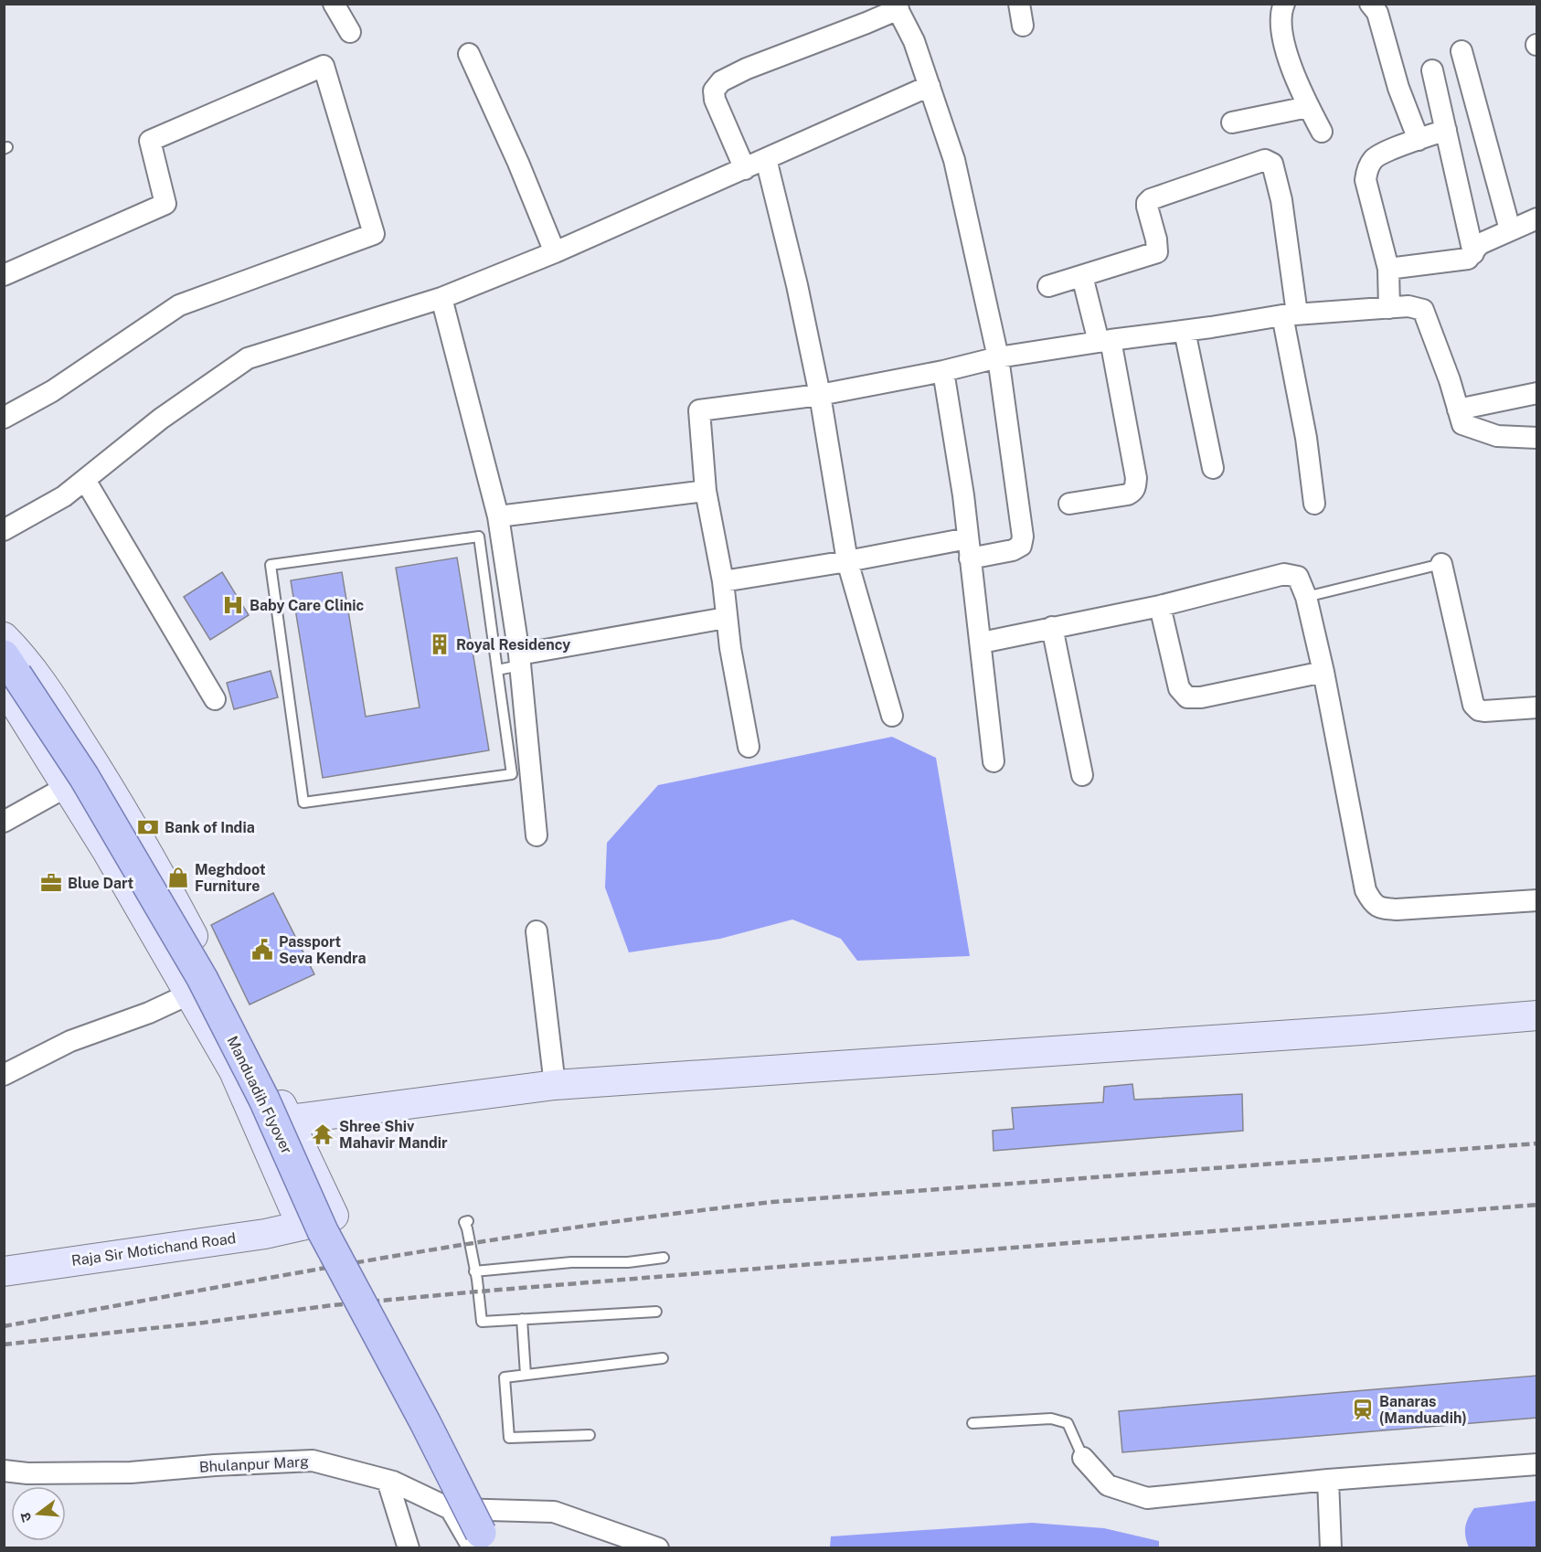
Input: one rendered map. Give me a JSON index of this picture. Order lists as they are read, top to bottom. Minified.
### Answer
{"streets":{"main road":["Manduadih Flyover"],"street":["Raja Sir Motichand Road","Bhulanpur Marg"]},"places":{"hospital":["Baby Care Clinic"],"building":["Royal Residency"],"bank":["Bank of India"],"shop":["Meghdoot Furniture"],"office":["Blue Dart"],"public building":["Passport Seva Kendra"],"temple":["Shree Shiv Mahavir Mandir"],"station":["Banaras (Manduadih)"]},"north":"left"}
